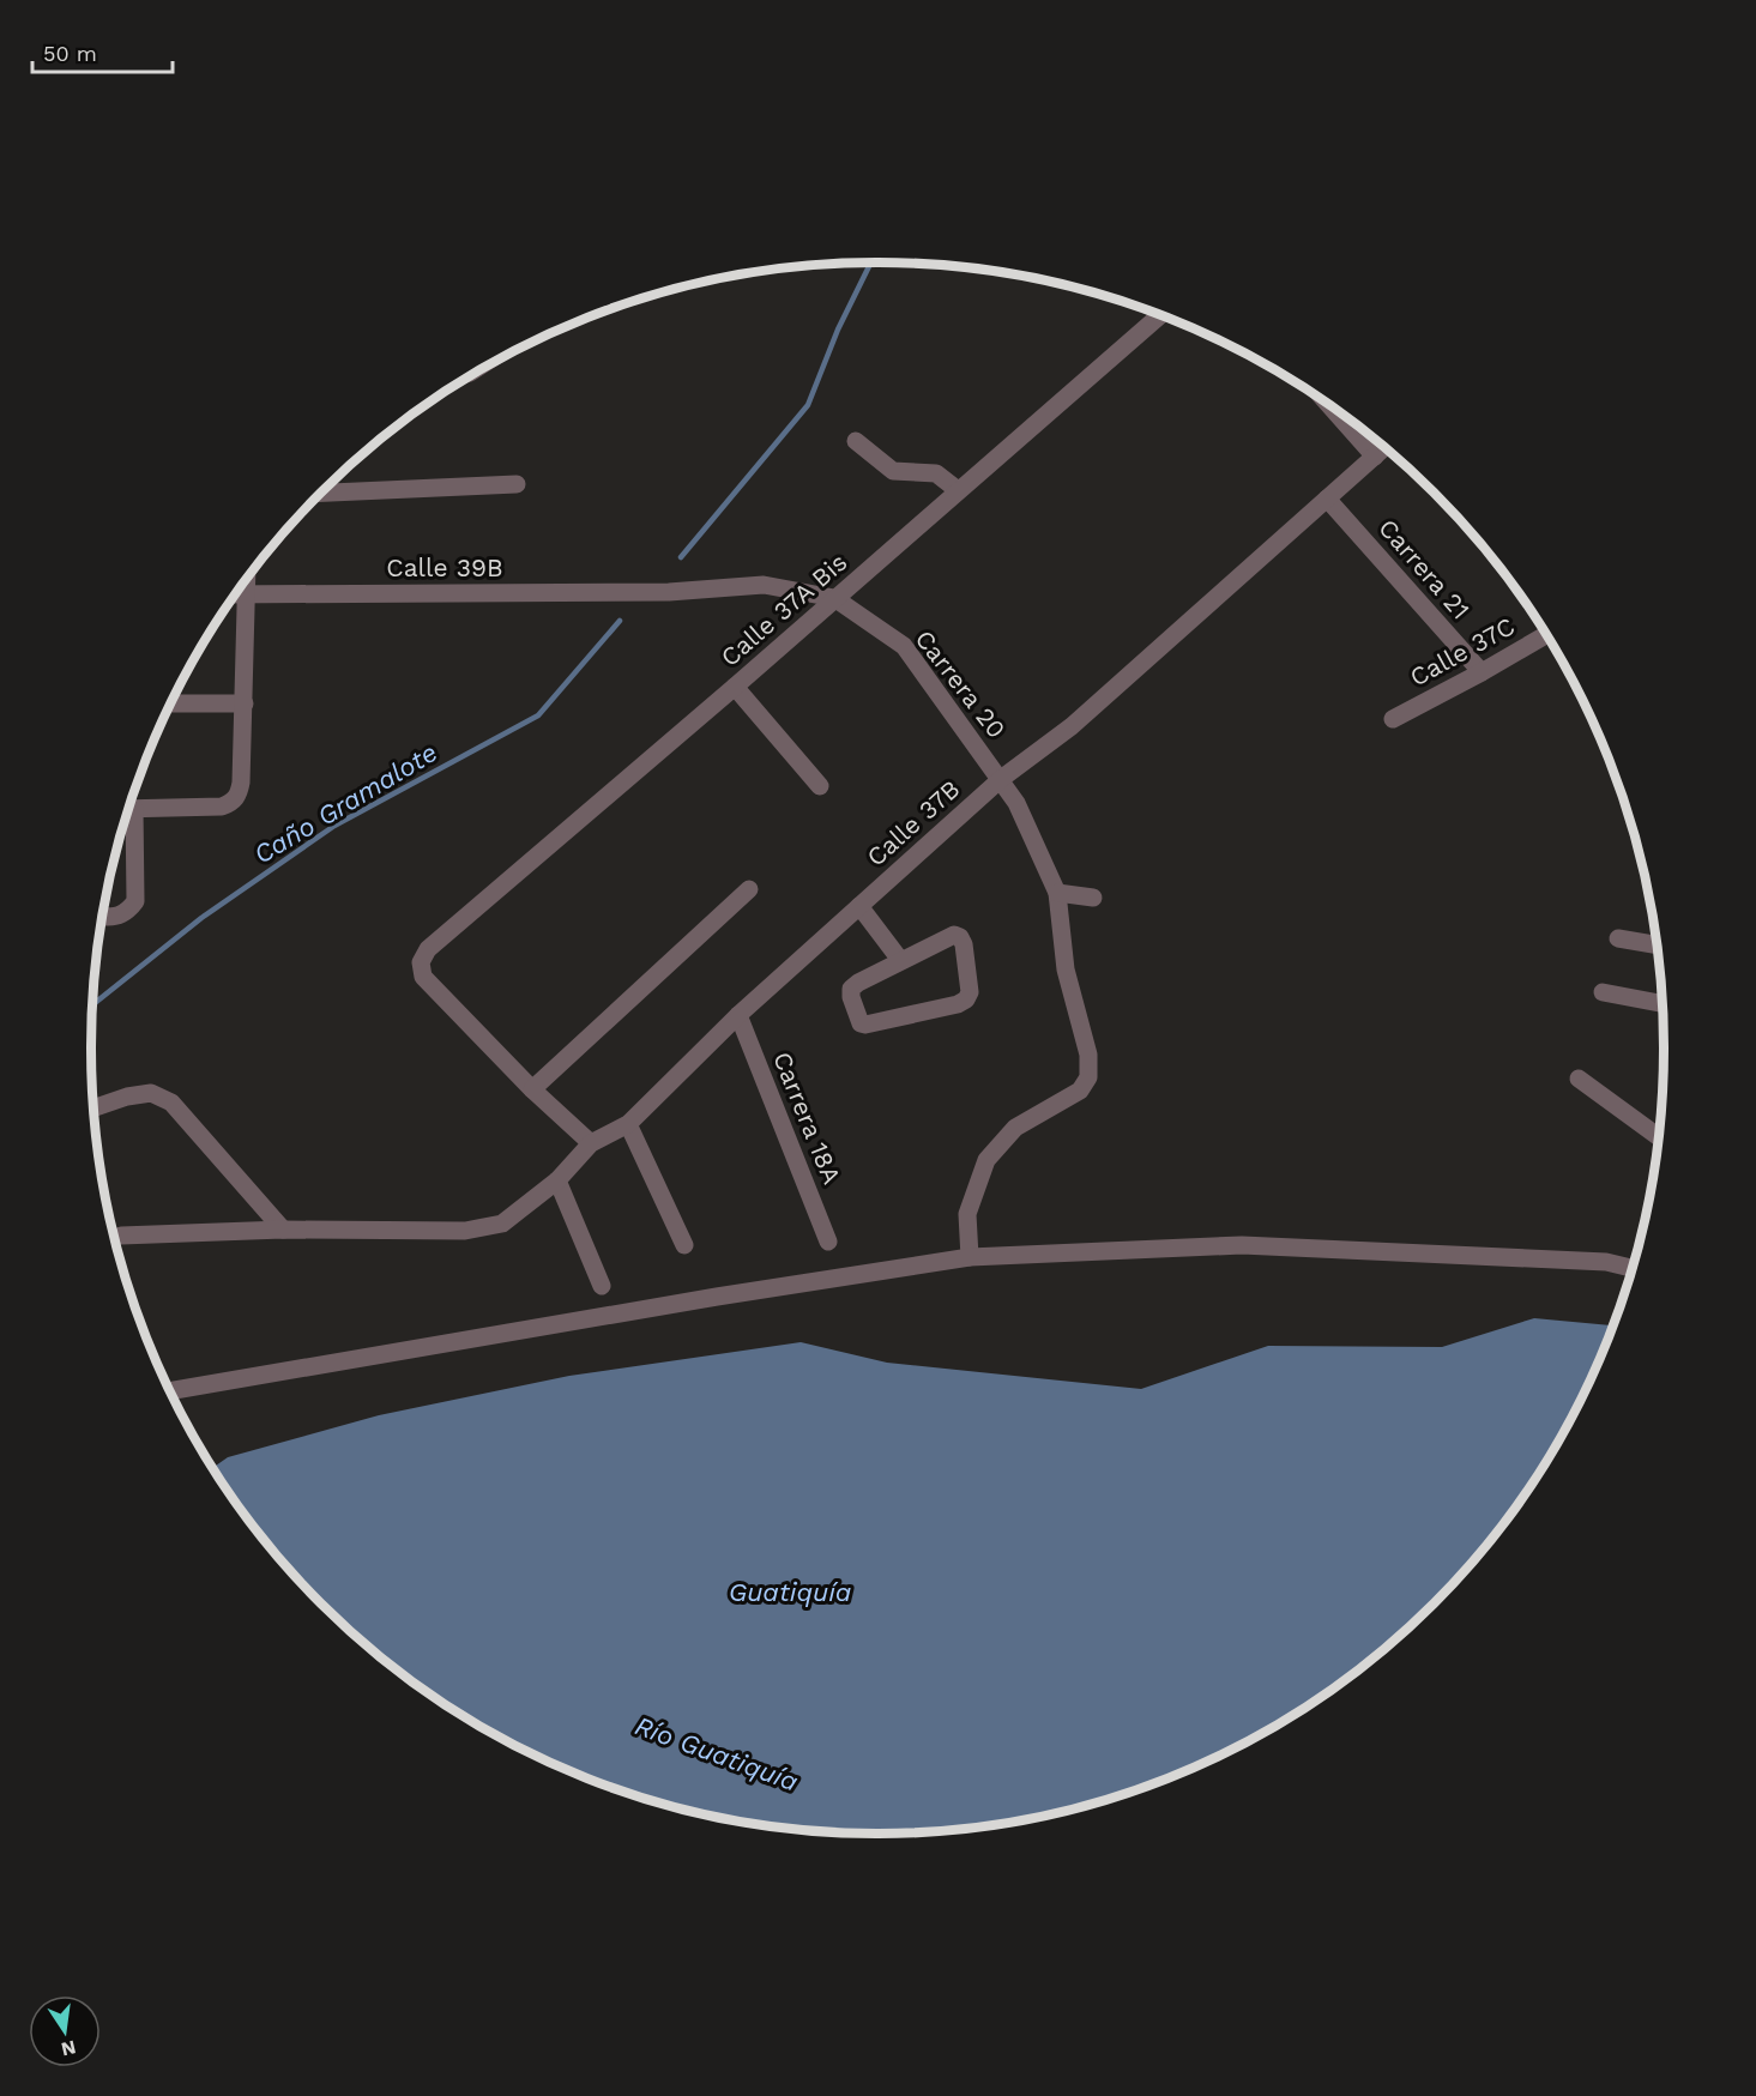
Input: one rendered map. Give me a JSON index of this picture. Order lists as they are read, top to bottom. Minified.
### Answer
{"streets":{"street":["Calle 39B","Carrera 21","Calle 37A Bis","Calle 37C","Carrera 20","Calle 37B","Carrera 18A"]},"crossings":[["Calle 39B","Carrera 20"],["Carrera 21","Calle 37C"],["Carrera 21","Calle 37B"],["Calle 37A Bis","Carrera 20"],["Carrera 20","Calle 37B"],["Calle 37B","Carrera 18A"]],"water":["Caño Gramalote","Guatiquía","Río Guatiquía"],"scale_bar":"50 m","north":"bottom"}
